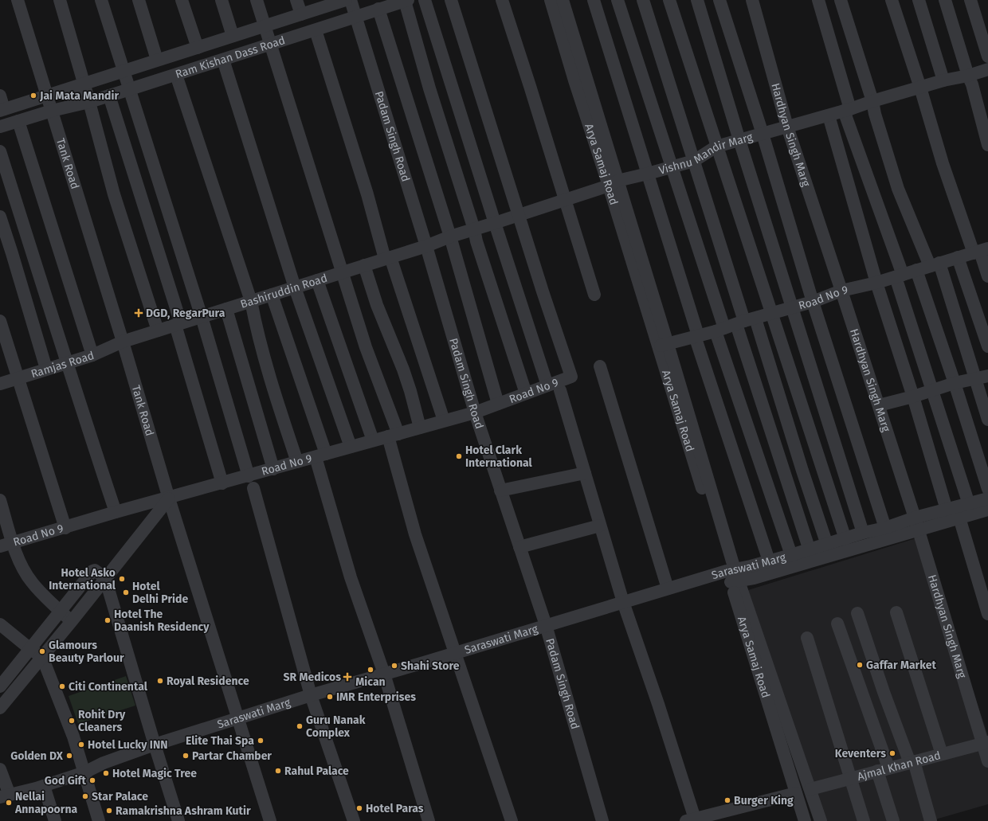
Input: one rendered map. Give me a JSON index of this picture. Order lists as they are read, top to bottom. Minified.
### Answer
{"streets":{"street":["Ram Kishan Dass Road","Hardhyan Singh Marg","Padam Singh Road","Vishnu Mandir Marg","Tank Road","Arya Samaj Road","Bashiruddin Road","Road No 9","Ramjas Road","Saraswati Marg","Ajmal Khan Road"]},"crossings":[["Ram Kishan Dass Road","Padam Singh Road"],["Ram Kishan Dass Road","Tank Road"],["Hardhyan Singh Marg","Vishnu Mandir Marg"],["Hardhyan Singh Marg","Road No 9"],["Hardhyan Singh Marg","Saraswati Marg"],["Hardhyan Singh Marg","Ajmal Khan Road"],["Padam Singh Road","Vishnu Mandir Marg"],["Padam Singh Road","Bashiruddin Road"],["Padam Singh Road","Road No 9"],["Padam Singh Road","Saraswati Marg"],["Vishnu Mandir Marg","Arya Samaj Road"],["Vishnu Mandir Marg","Bashiruddin Road"],["Vishnu Mandir Marg","Road No 9"],["Tank Road","Bashiruddin Road"],["Tank Road","Road No 9"],["Tank Road","Ramjas Road"],["Tank Road","Saraswati Marg"],["Arya Samaj Road","Road No 9"],["Arya Samaj Road","Saraswati Marg"],["Bashiruddin Road","Ramjas Road"]],"places":{"other":["Jai Mata Mandir","Hotel Clark International","Hotel Asko International","Hotel Delhi Pride","Hotel The Daanish Residency","Glamours Beauty Parlour","Gaffar Market","Shahi Store","Mican","Royal Residence","Citi Continental","IMR Enterprises","Rohit Dry Cleaners","Guru Nanak Complex","Elite Thai Spa","Hotel Lucky INN","Keventers","Golden DX","Partar Chamber","Rahul Palace","Hotel Magic Tree","God Gift","Star Palace","Burger King","Nellai Annapoorna","Hotel Paras","Ramakrishna Ashram Kutir"],"health":["DGD, RegarPura","SR Medicos"]}}
